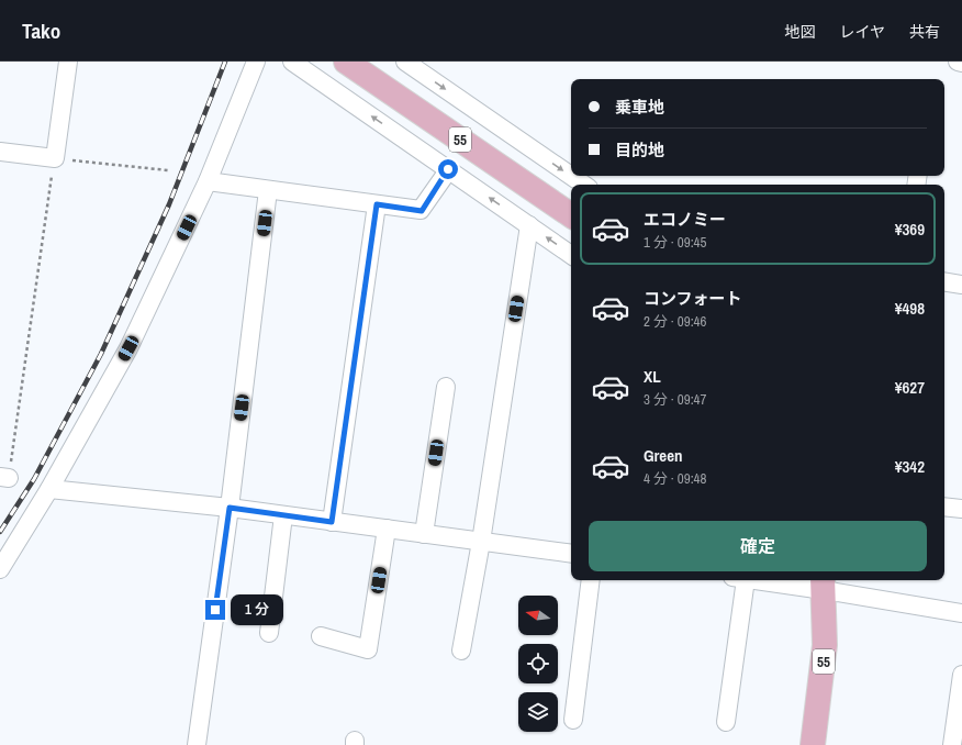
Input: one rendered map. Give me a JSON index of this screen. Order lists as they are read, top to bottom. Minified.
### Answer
{"streets":{"main road":["55"]},"north":"left","page":{"header":"Tako","nav":["地図","レイヤ","共有"],"banner":["乗車地","目的地"],"list":[{"name":"エコノミー","note":"1 分 · 09:45","value":"¥369"},{"name":"コンフォート","note":"2 分 · 09:46","value":"¥498"},{"name":"XL","note":"3 分 · 09:47","value":"¥627"},{"name":"Green","note":"4 分 · 09:48","value":"¥342"}],"buttons":"確定","bubble":"1 分"}}
